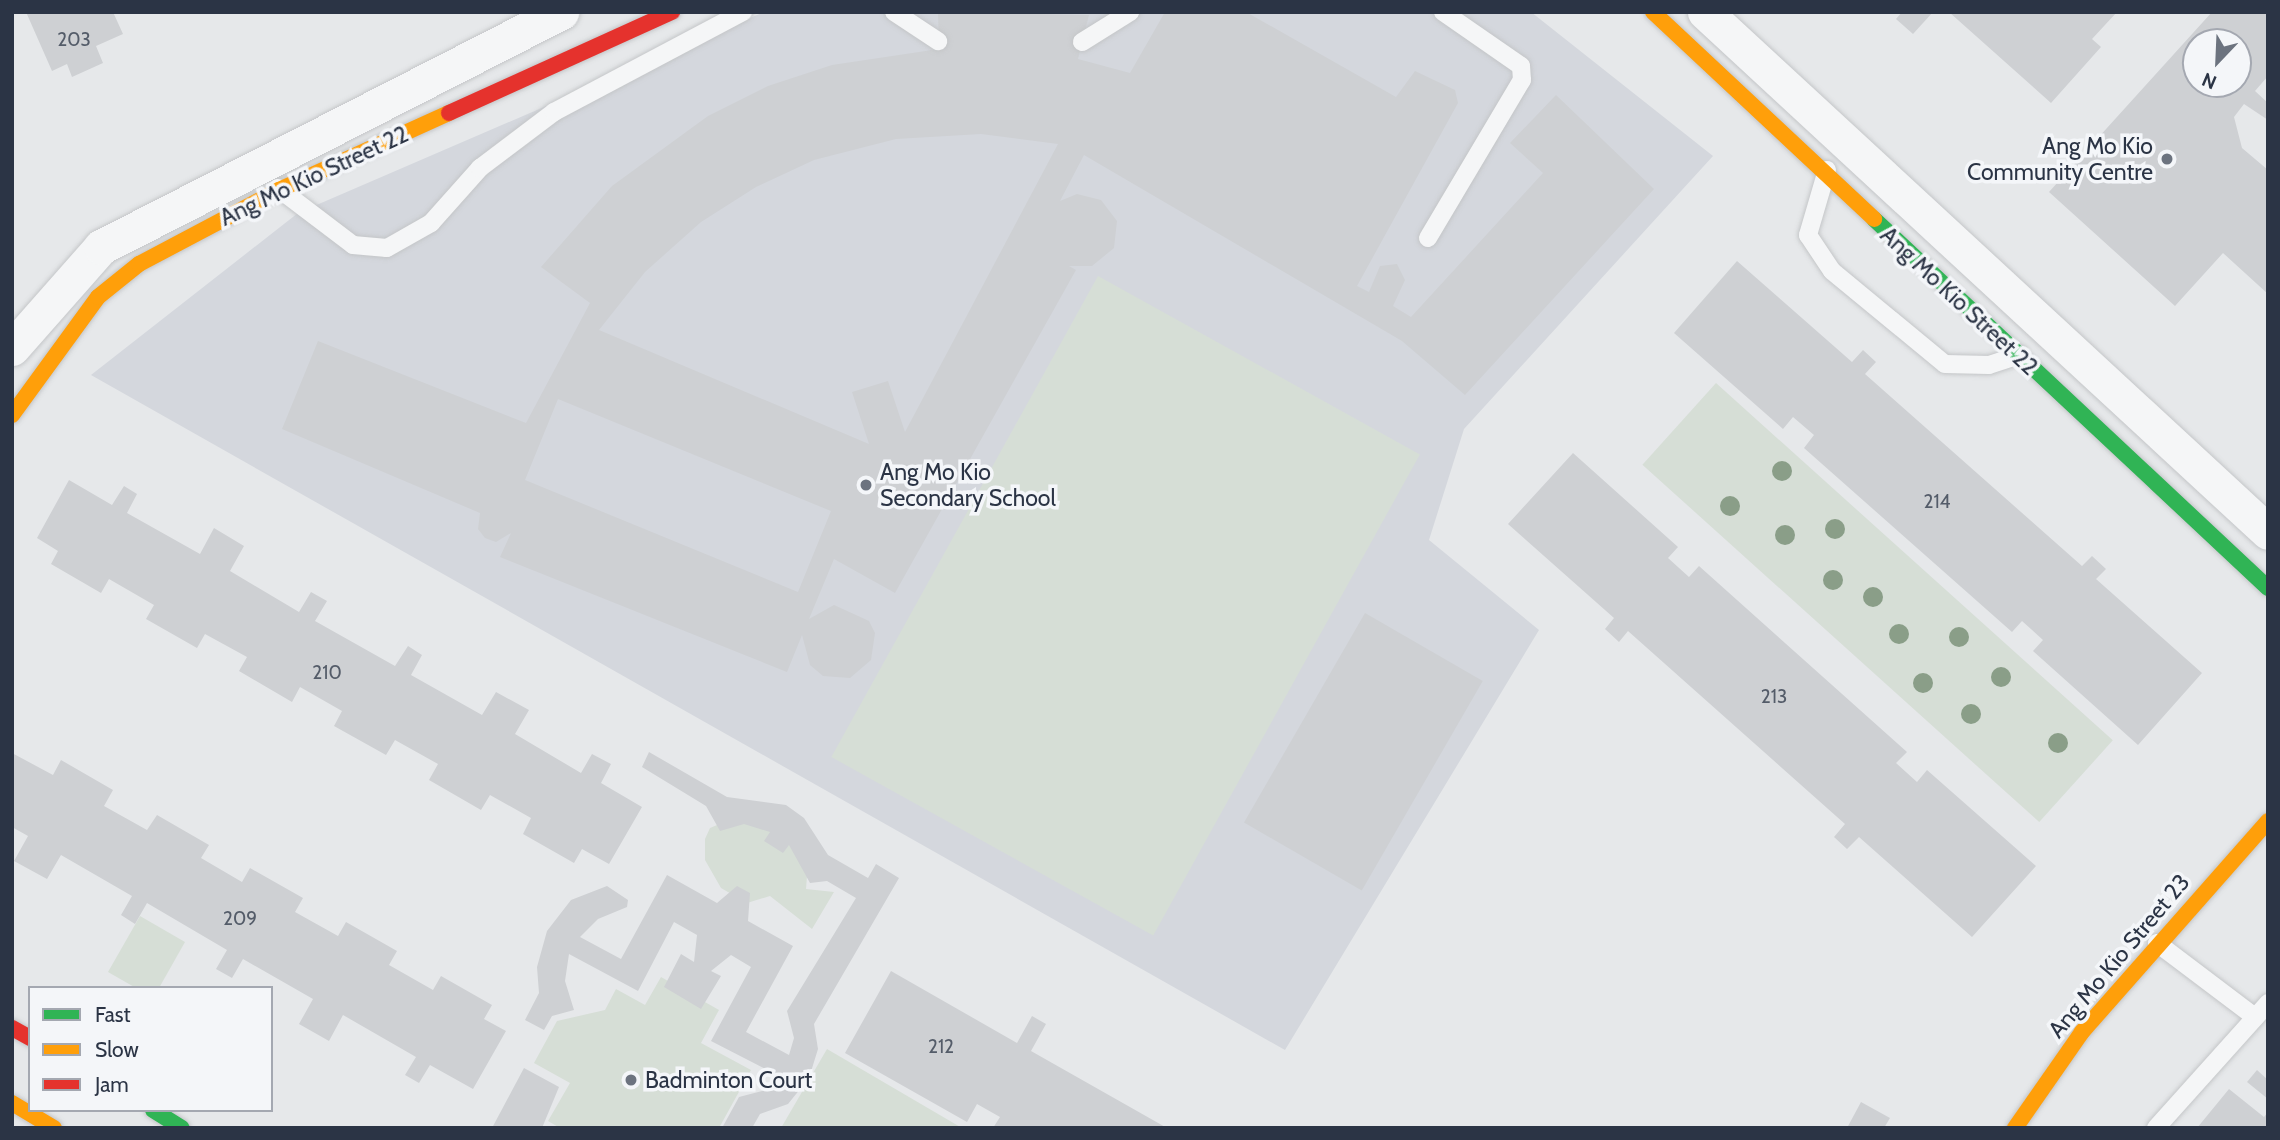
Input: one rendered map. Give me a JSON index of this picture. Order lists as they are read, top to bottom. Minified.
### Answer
{"streets":{"street":["Ang Mo Kio Street 22","Ang Mo Kio Street 23"]},"places":["Ang Mo Kio Community Centre","Ang Mo Kio Secondary School","Badminton Court"],"house_numbers":["203","214","210","213","209","212"],"legend":["Fast","Slow","Jam"],"north":"bottom left"}
